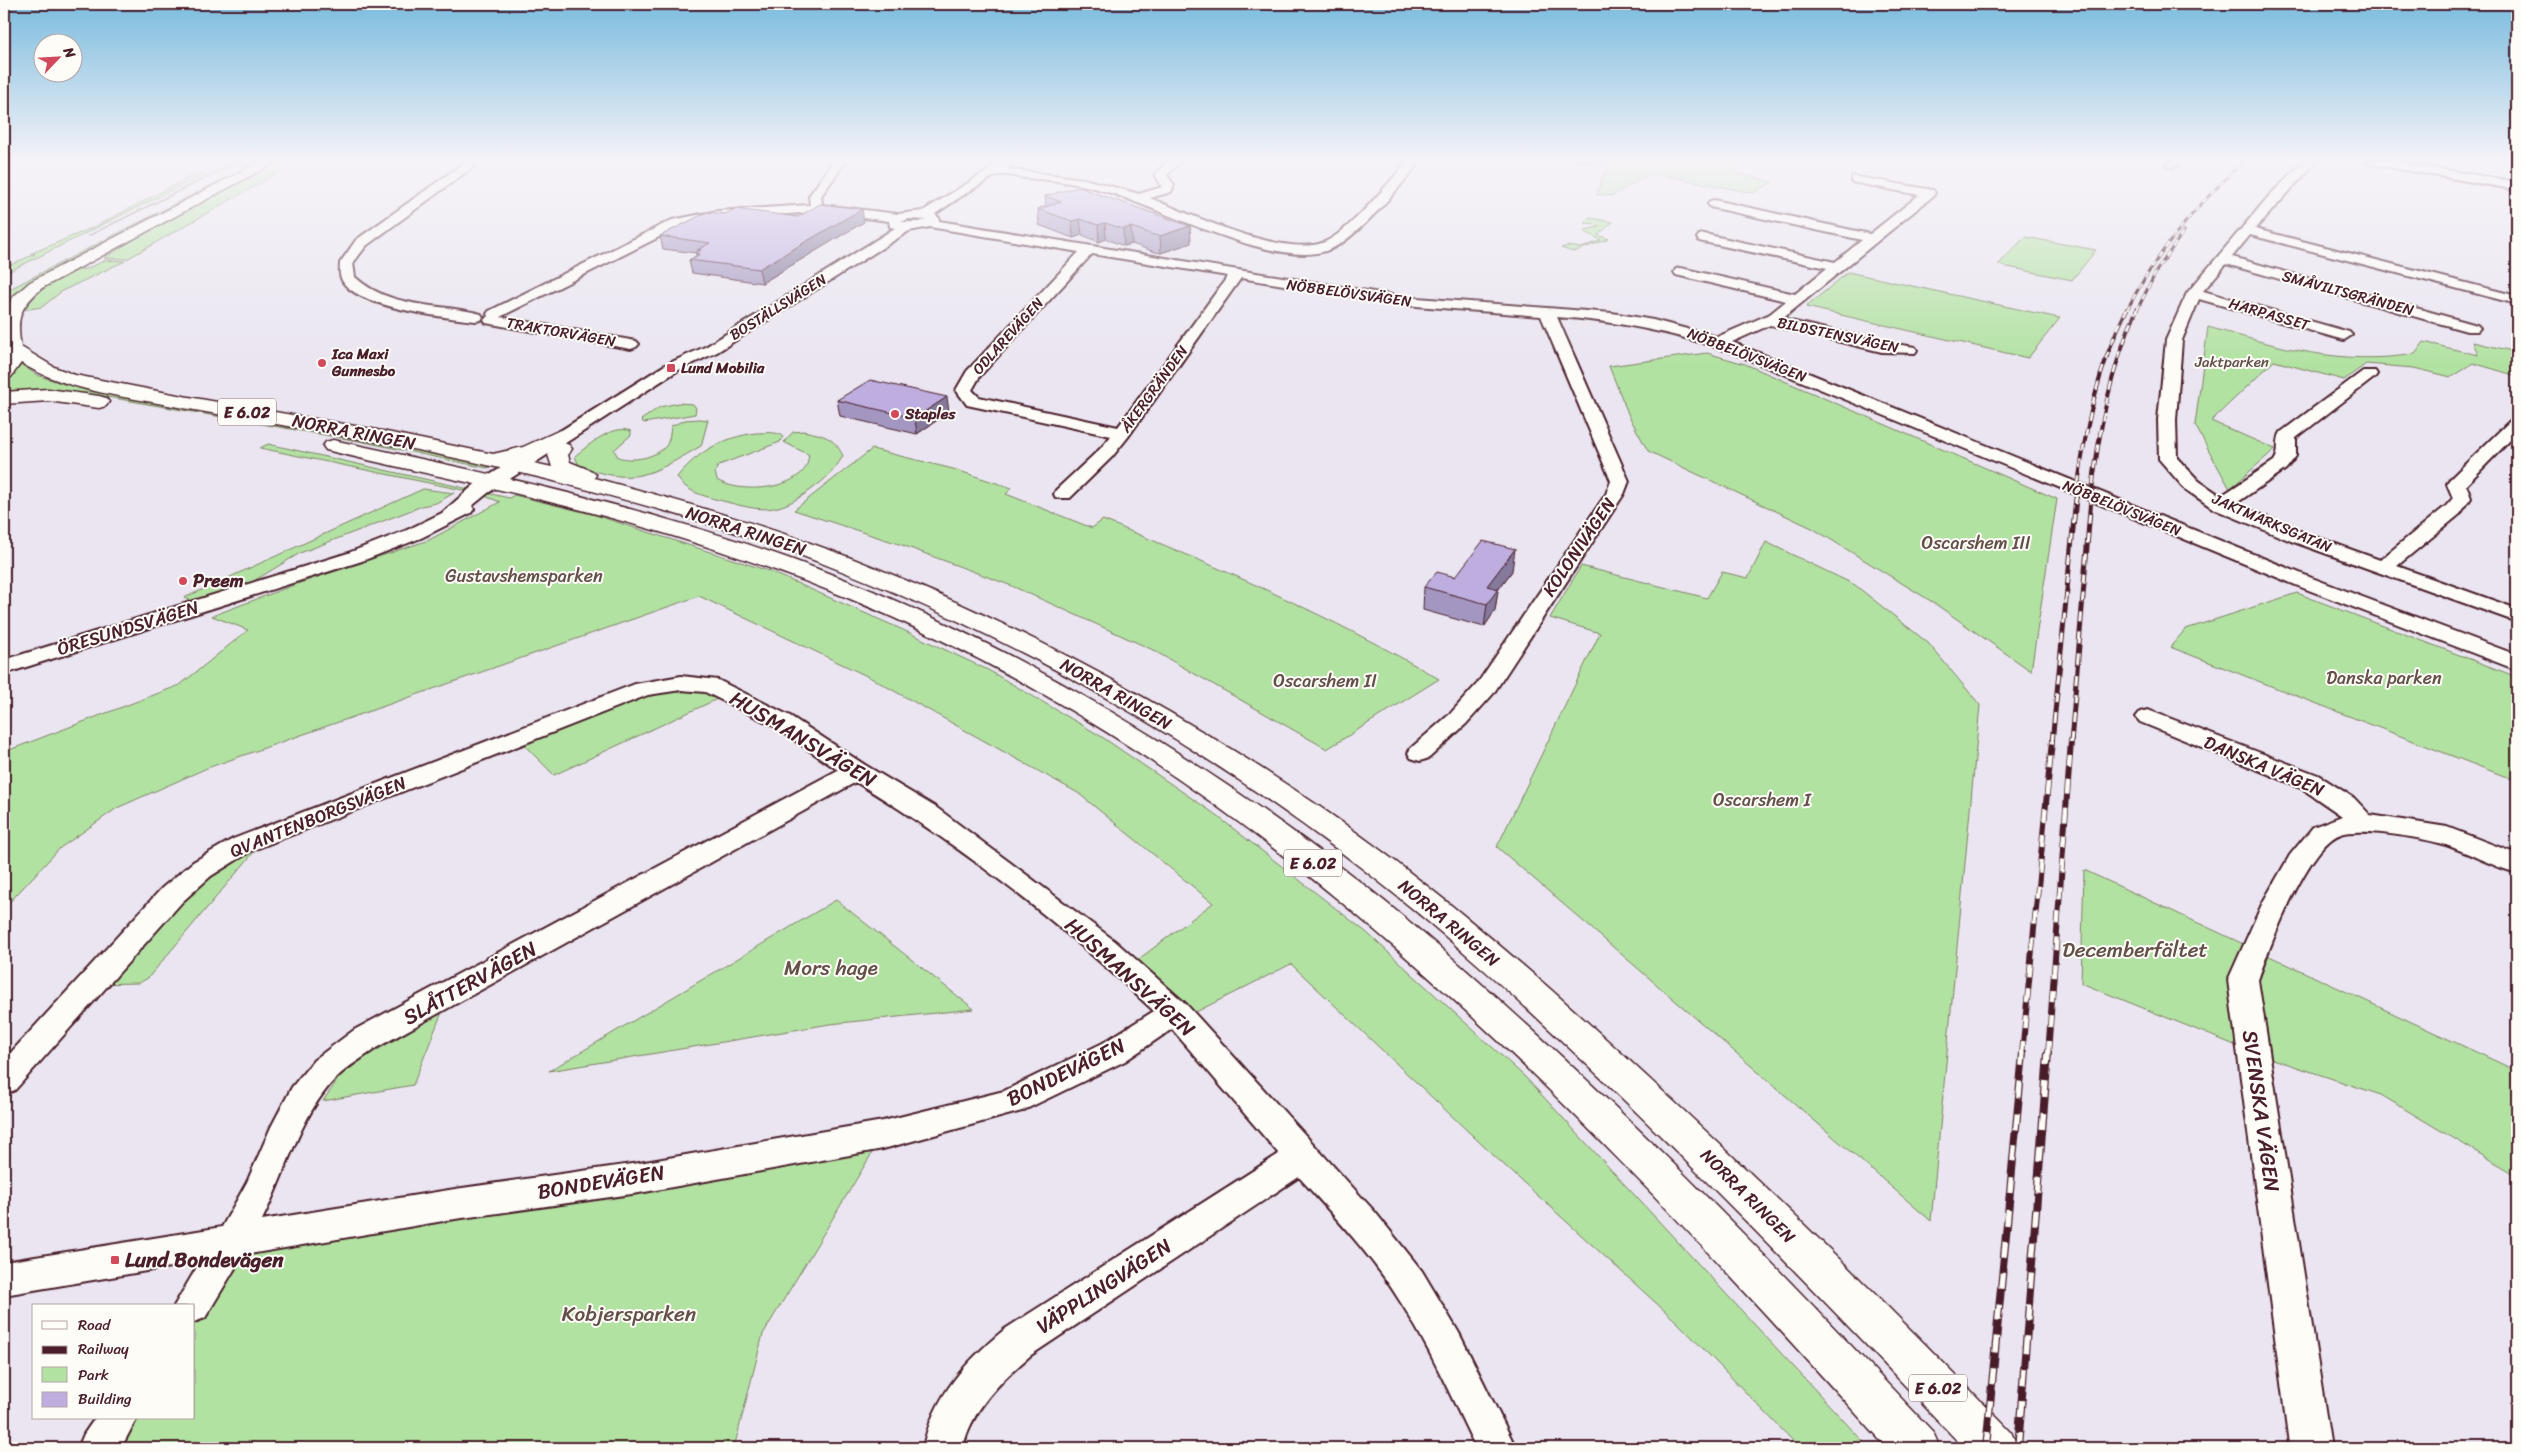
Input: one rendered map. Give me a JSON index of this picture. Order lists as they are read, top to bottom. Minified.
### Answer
{"streets":{"main road":["E 6.02","NORRA RINGEN"],"street":["NÖBBELÖVSVÄGEN","SMÅVILTSGRÄNDEN","BOSTÄLLSVÄGEN","HARPASSET","TRAKTORVÄGEN","BILDSTENSVÄGEN","ODLAREVÄGEN","ÅKERGRÄNDEN","JAKTMARKSGATAN","KOLONIVÄGEN","ÖRESUNDSVÄGEN","HUSMANSVÄGEN","DANSKA VÄGEN","QVANTENBORGSVÄGEN","SLÅTTERVÄGEN","BONDEVÄGEN","SVENSKA VÄGEN","VÄPPLINGVÄGEN"]},"crossings":[["NÖBBELÖVSVÄGEN","ODLAREVÄGEN"],["NÖBBELÖVSVÄGEN","ÅKERGRÄNDEN"],["NÖBBELÖVSVÄGEN","KOLONIVÄGEN"],["SMÅVILTSGRÄNDEN","JAKTMARKSGATAN"],["BOSTÄLLSVÄGEN","NORRA RINGEN"],["BOSTÄLLSVÄGEN","ÖRESUNDSVÄGEN"],["HARPASSET","JAKTMARKSGATAN"],["ODLAREVÄGEN","ÅKERGRÄNDEN"],["NORRA RINGEN","ÖRESUNDSVÄGEN"],["HUSMANSVÄGEN","QVANTENBORGSVÄGEN"],["HUSMANSVÄGEN","SLÅTTERVÄGEN"],["HUSMANSVÄGEN","BONDEVÄGEN"],["HUSMANSVÄGEN","VÄPPLINGVÄGEN"],["DANSKA VÄGEN","SVENSKA VÄGEN"],["SLÅTTERVÄGEN","BONDEVÄGEN"]],"parks":["Jaktparken","Oscarshem III","Gustavshemsparken","Danska parken","Oscarshem II","Oscarshem I","Decemberfältet","Mors hage","Kobjersparken"],"places":{"other":["Ica Maxi Gunnesbo","Staples","Preem"],"transit":["Lund Mobilia","Lund Bondevägen"]},"legend":["Road","Railway","Park","Building"],"north":"top right"}
